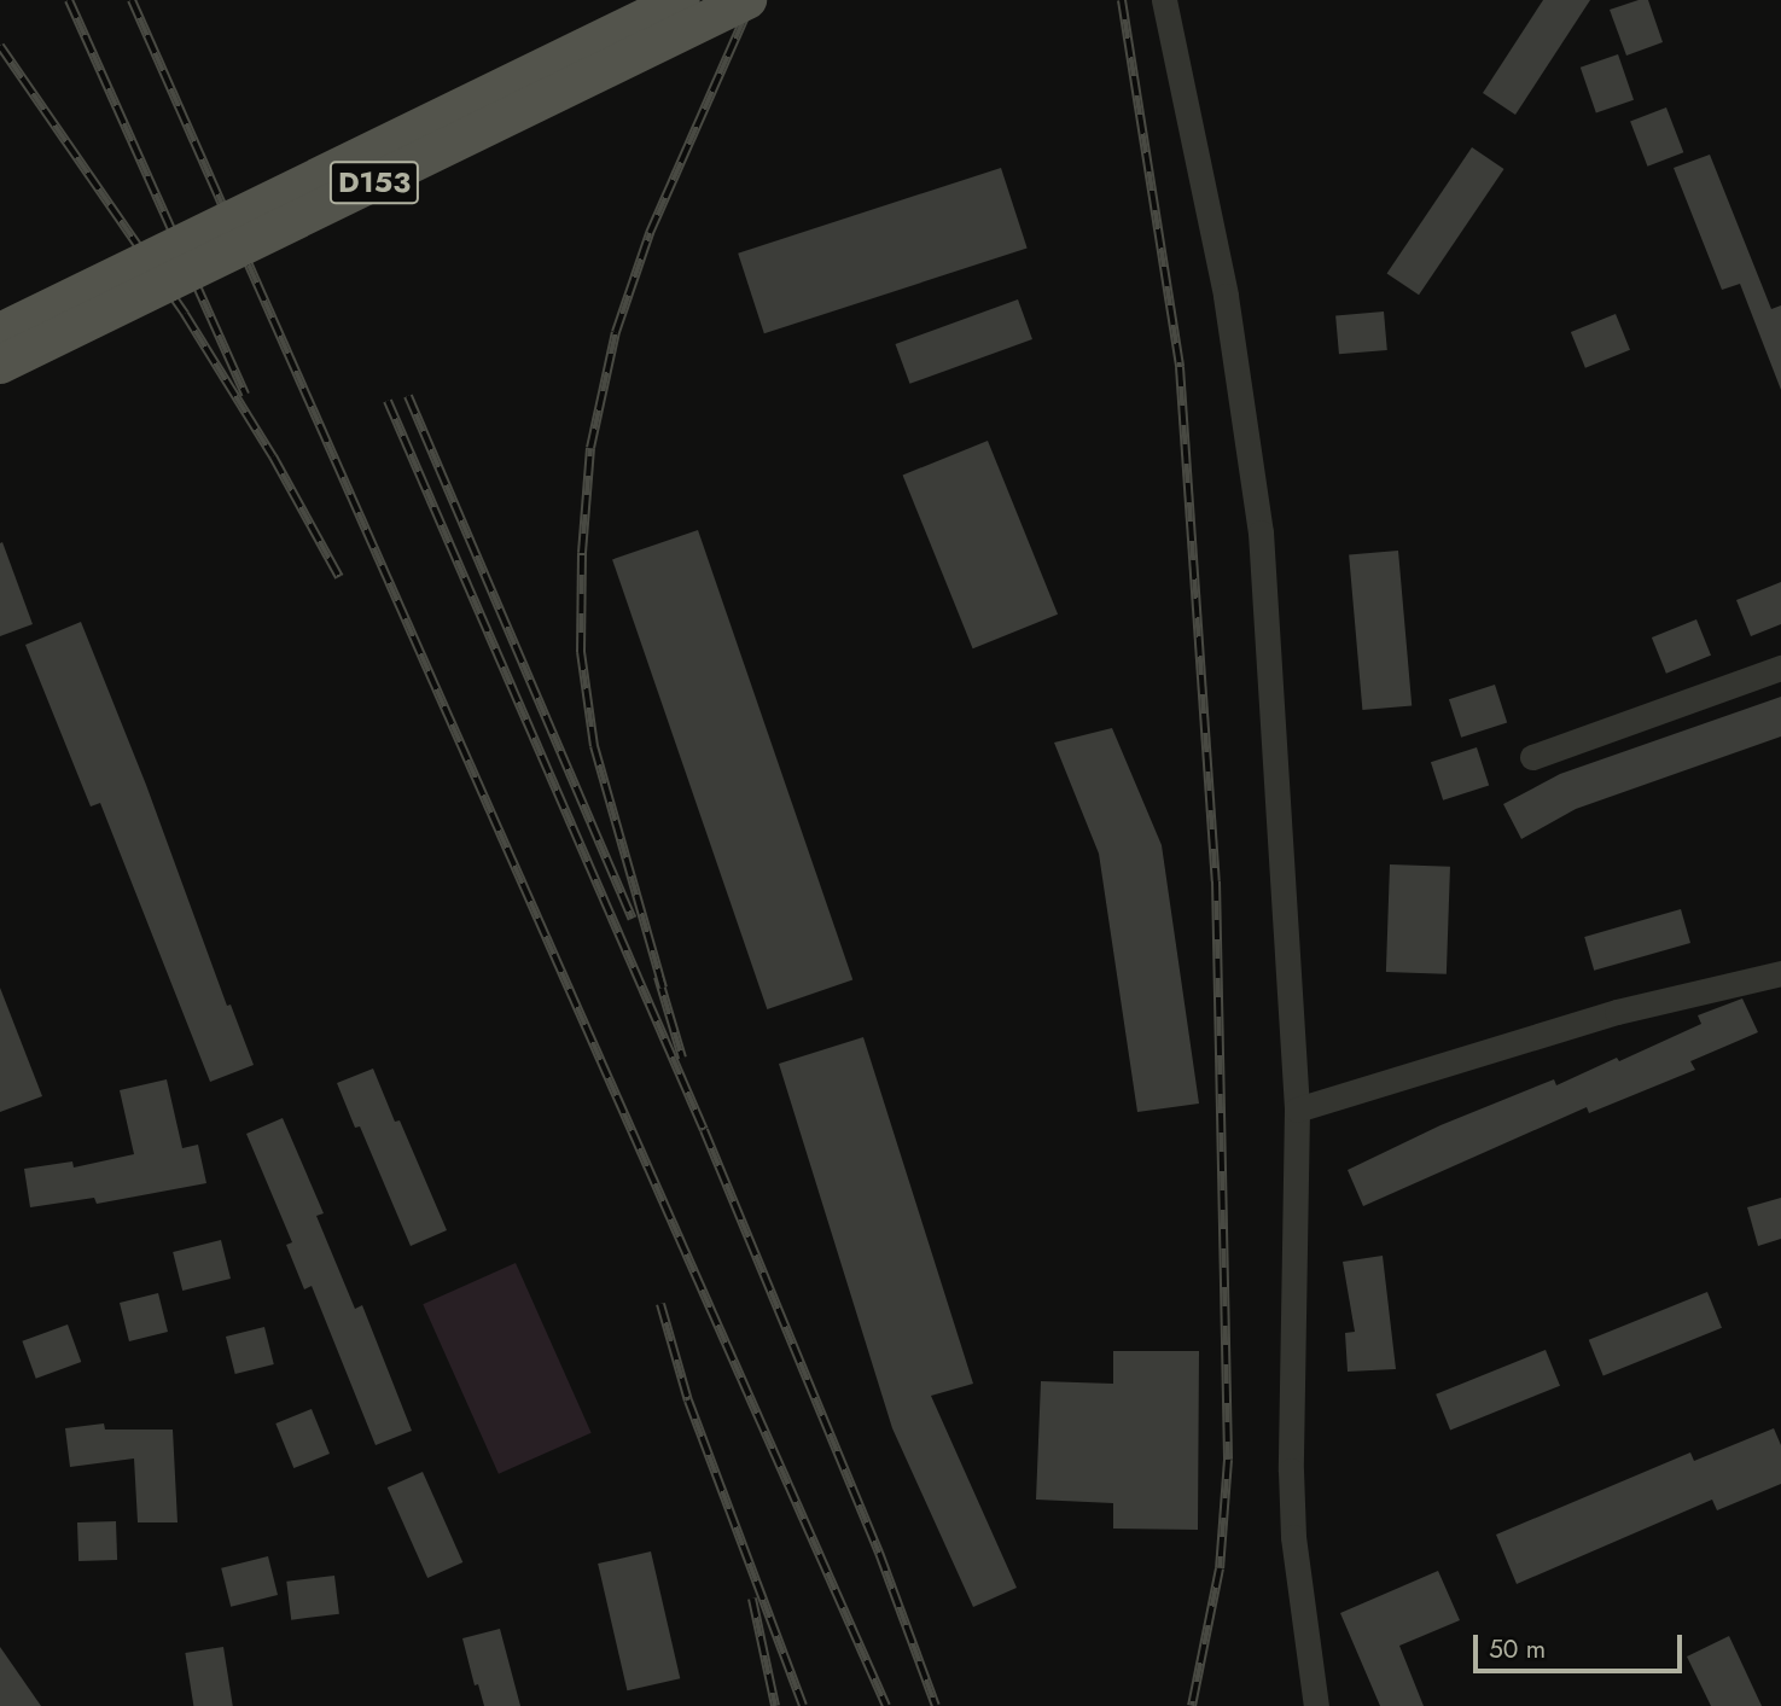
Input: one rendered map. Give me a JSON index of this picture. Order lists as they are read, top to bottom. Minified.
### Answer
{"streets":{"main road":["D153"]},"scale_bar":"50 m"}
